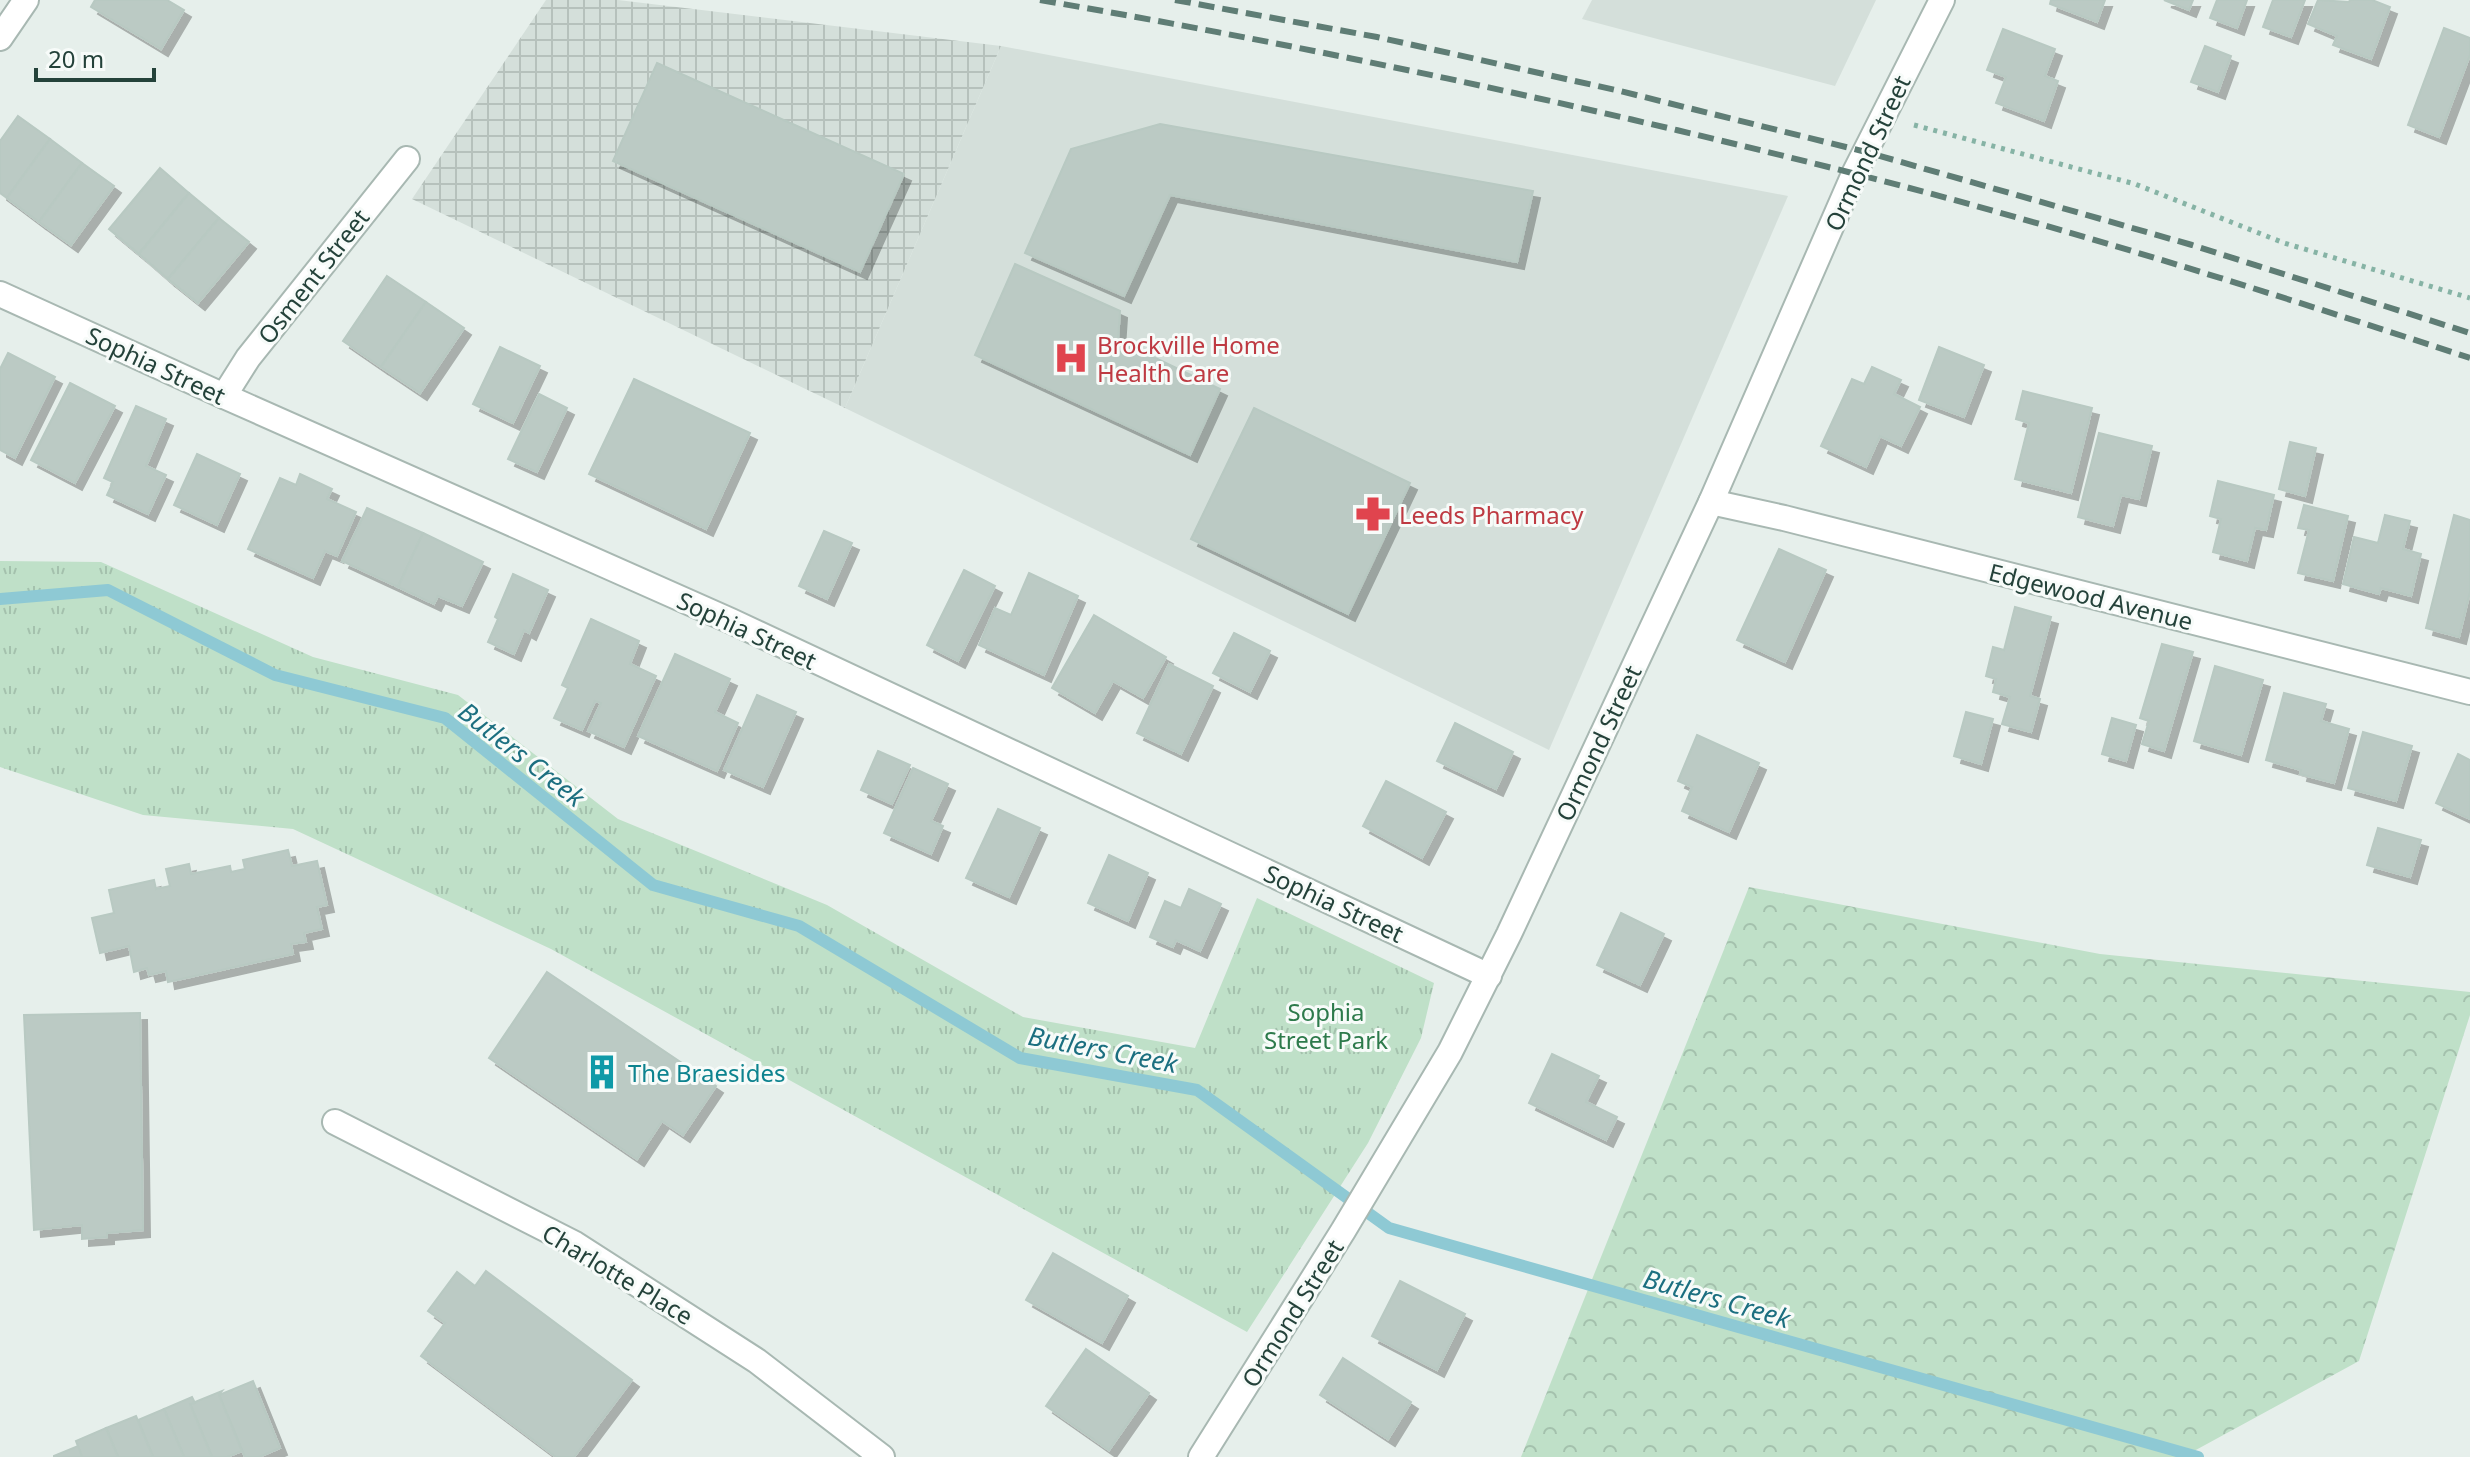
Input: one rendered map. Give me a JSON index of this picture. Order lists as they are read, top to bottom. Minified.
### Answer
{"streets":{"street":["Ormond Street","Osment Street","Sophia Street","Edgewood Avenue","Charlotte Place"]},"crossings":[["Ormond Street","Sophia Street"],["Ormond Street","Edgewood Avenue"],["Osment Street","Sophia Street"]],"water":["Butlers Creek"],"parks":["Sophia Street Park"],"places":{"hospital":["Brockville Home Health Care"],"pharmacy":["Leeds Pharmacy"],"building":["The Braesides"]},"scale_bar":"20 m"}
